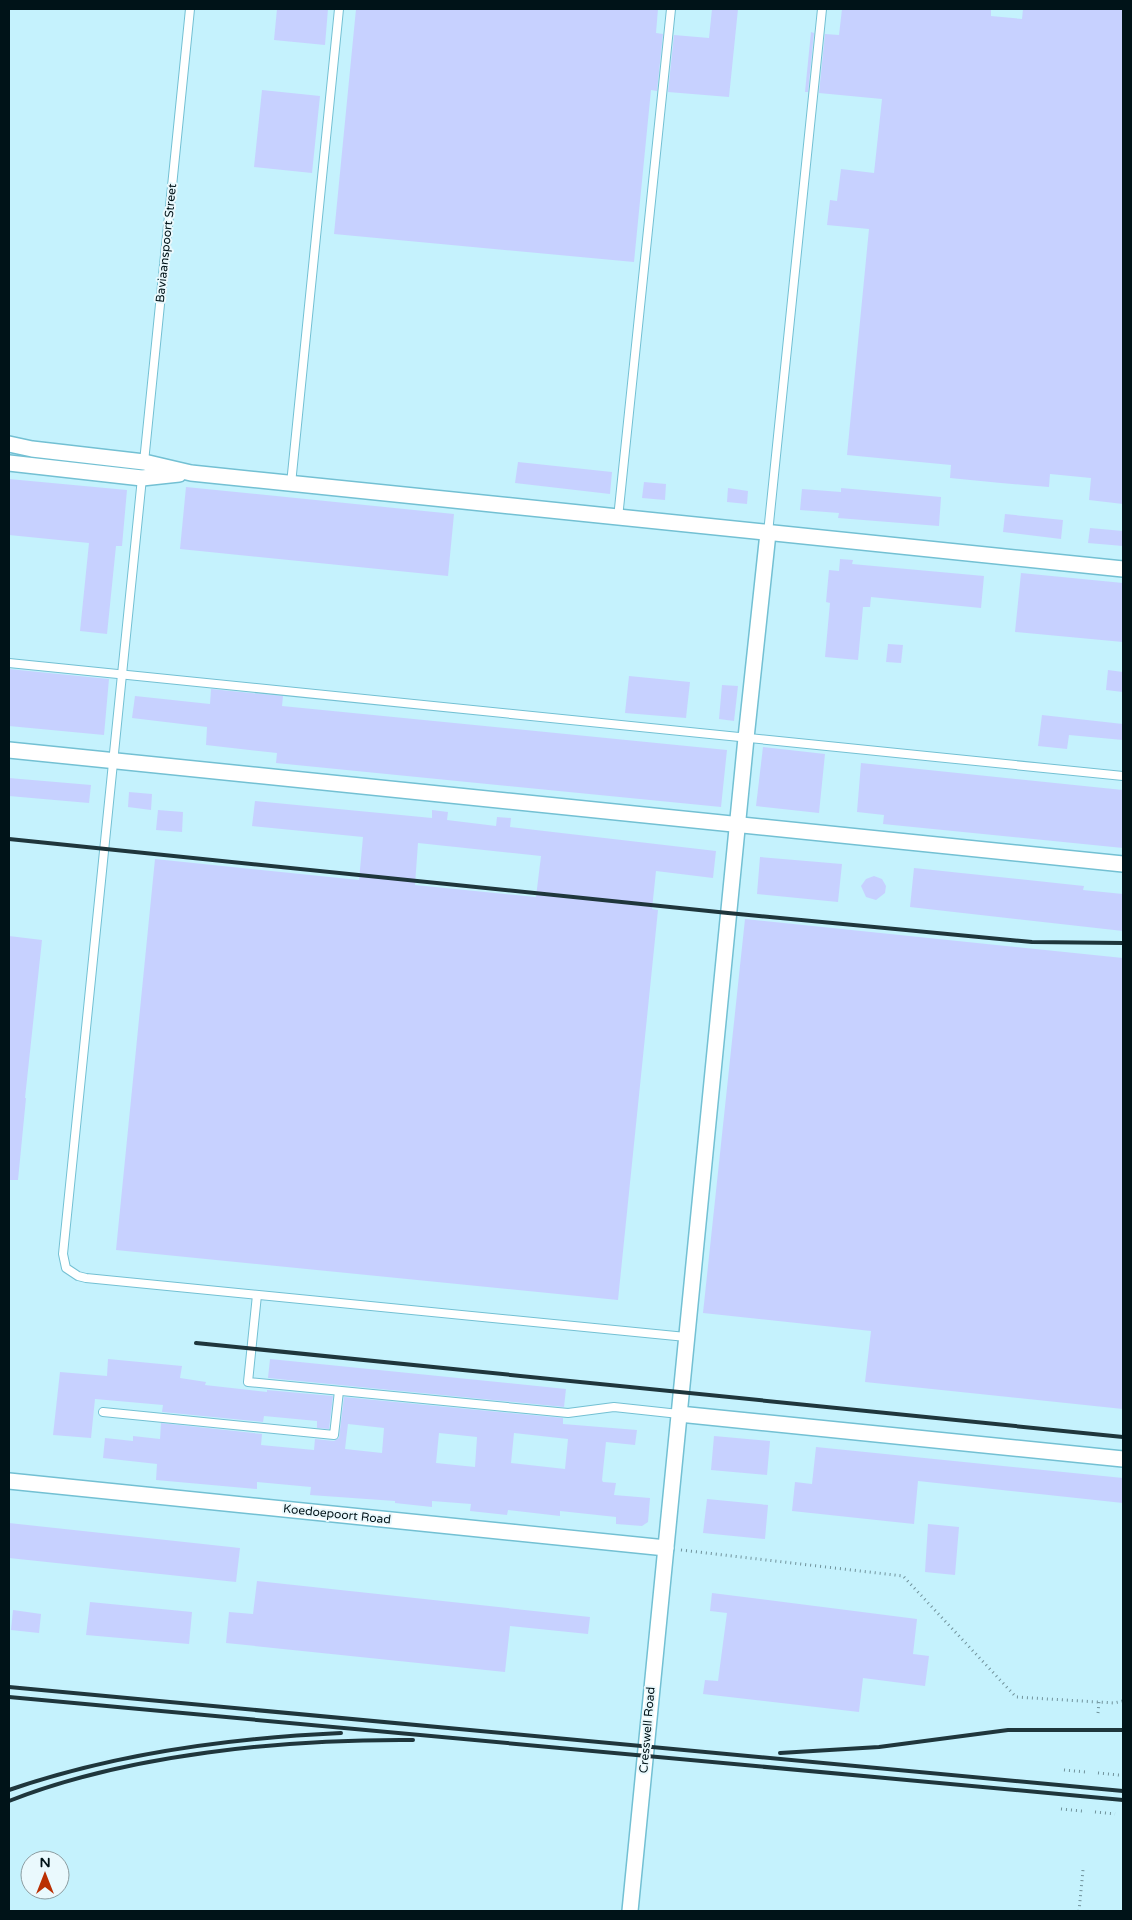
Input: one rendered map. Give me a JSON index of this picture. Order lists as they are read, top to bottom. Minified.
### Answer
{"streets":{"street":["Baviaanspoort Street","Koedoepoort Road","Cresswell Road"]},"crossings":[["Koedoepoort Road","Cresswell Road"]],"north":"top"}
